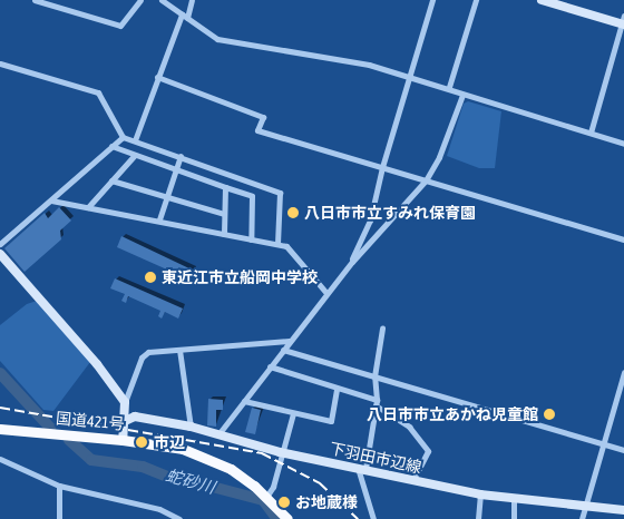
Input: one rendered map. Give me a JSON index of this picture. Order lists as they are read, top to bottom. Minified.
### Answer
{"streets":{"highway":["国道421号"],"main road":["下羽田市辺線"]},"water":["蛇砂川"],"places":["八日市市立すみれ保育園","東近江市立船岡中学校","八日市市立あかね児童館","市辺","お地蔵様"]}
